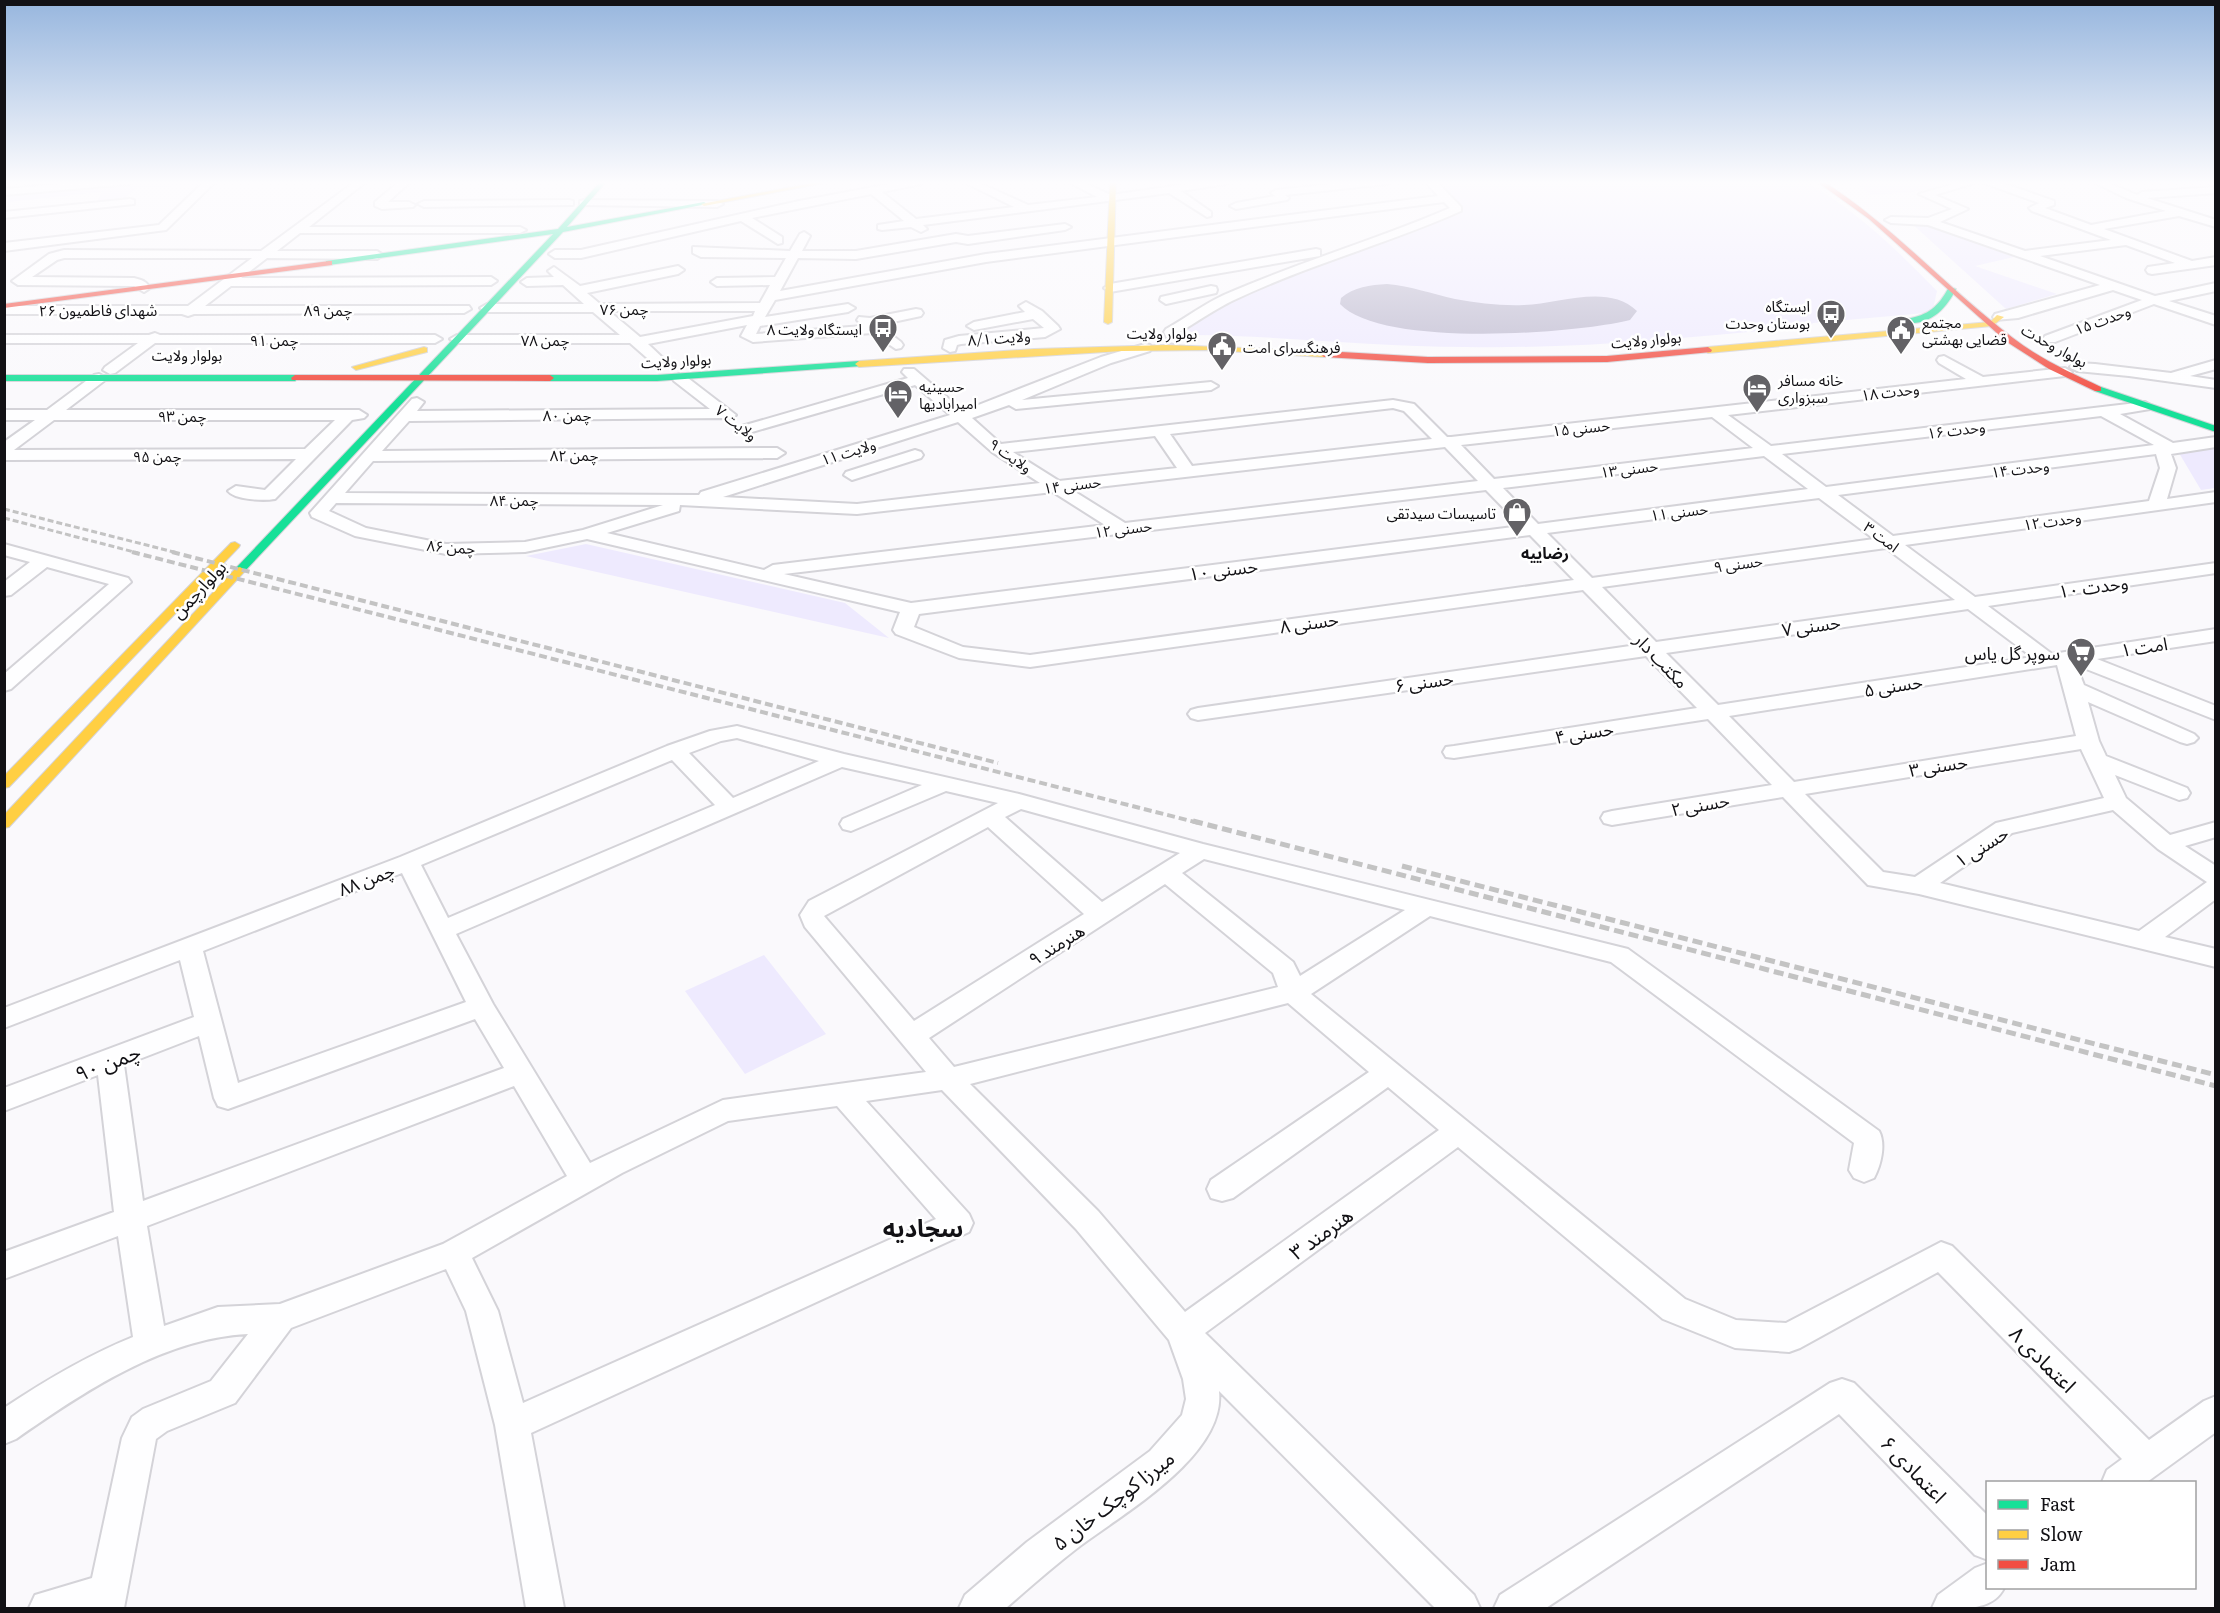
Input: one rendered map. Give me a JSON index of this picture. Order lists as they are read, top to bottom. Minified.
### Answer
{"streets":{"main road":["بولوار ولایت","بولوار وحدت","بولوارچمن"],"street":["چمن ۷۶","شهدای فاطمیون ۲۶","چمن ۸۹","وحدت ۱۵","ولایت ۸/۱","چمن ۹۱","چمن ۷۸","وحدت ۱۸","چمن ۸۰","چمن ۹۳","ولایت ۷","حسنی ۱۵","وحدت ۱۶","ولایت ۱۱","چمن ۸۲","چمن ۹۵","ولایت ۹","حسنی ۱۳","وحدت ۱۴","حسنی ۱۴","چمن ۸۴","حسنی ۱۱","وحدت ۱۲","حسنی ۱۲","امت ۳","چمن ۸۶","حسنی ۹","حسنی ۱۰","وحدت ۱۰","حسنی ۸","حسنی ۷","امت ۱","مکتب دار","حسنی ۶","حسنی ۵","حسنی ۴","حسنی ۳","حسنی ۲","حسنی ۱","چمن ۸۸","هنرمند ۹","چمن ۹۰","هنرمند ۳","اعتمادی ۸","اعتمادی ۶","میرزا کوچک خان ۵"]},"crossings":[["چمن ۷۶","چمن ۷۸"],["چمن ۷۶","بولوارچمن"],["شهدای فاطمیون ۲۶","چمن ۸۹"],["بولوار ولایت","ولایت ۸/۱"],["بولوار ولایت","بولوار وحدت"],["بولوار ولایت","ولایت ۷"],["بولوار ولایت","ولایت ۱۱"],["بولوار ولایت","بولوارچمن"],["چمن ۷۸","بولوارچمن"],["بولوار وحدت","وحدت ۱۸"],["بولوار وحدت","وحدت ۱۶"],["وحدت ۱۸","حسنی ۱۵"],["وحدت ۱۸","امت ۳"],["چمن ۸۰","ولایت ۷"],["چمن ۸۰","چمن ۸۲"],["ولایت ۷","ولایت ۱۱"],["ولایت ۷","چمن ۸۲"],["ولایت ۷","ولایت ۹"],["حسنی ۱۵","حسنی ۱۴"],["حسنی ۱۵","امت ۳"],["حسنی ۱۵","مکتب دار"],["وحدت ۱۶","حسنی ۱۳"],["وحدت ۱۶","امت ۳"],["ولایت ۱۱","ولایت ۹"],["ولایت ۱۱","حسنی ۱۴"],["ولایت ۱۱","چمن ۸۴"],["ولایت ۱۱","چمن ۸۶"],["ولایت ۹","حسنی ۱۴"],["ولایت ۹","حسنی ۱۲"],["ولایت ۹","مکتب دار"],["حسنی ۱۳","حسنی ۱۲"],["حسنی ۱۳","امت ۳"],["حسنی ۱۳","مکتب دار"],["وحدت ۱۴","حسنی ۱۱"],["وحدت ۱۴","امت ۳"],["حسنی ۱۴","چمن ۸۴"],["حسنی ۱۴","مکتب دار"],["چمن ۸۴","چمن ۸۶"],["حسنی ۱۱","امت ۳"],["حسنی ۱۱","حسنی ۱۰"],["حسنی ۱۱","مکتب دار"],["وحدت ۱۲","امت ۳"],["وحدت ۱۲","حسنی ۹"],["حسنی ۱۲","مکتب دار"],["امت ۳","حسنی ۹"],["امت ۳","وحدت ۱۰"],["امت ۳","حسنی ۷"],["امت ۳","امت ۱"],["امت ۳","حسنی ۵"],["حسنی ۹","حسنی ۸"],["حسنی ۹","مکتب دار"],["حسنی ۱۰","حسنی ۸"],["حسنی ۱۰","مکتب دار"],["وحدت ۱۰","حسنی ۷"],["حسنی ۸","مکتب دار"],["حسنی ۷","مکتب دار"],["حسنی ۷","حسنی ۶"],["امت ۱","حسنی ۵"],["مکتب دار","حسنی ۶"],["مکتب دار","حسنی ۵"],["مکتب دار","حسنی ۴"],["مکتب دار","حسنی ۳"],["مکتب دار","حسنی ۲"],["مکتب دار","حسنی ۱"],["حسنی ۵","حسنی ۴"],["حسنی ۳","حسنی ۲"],["هنرمند ۳","اعتمادی ۸"],["هنرمند ۳","میرزا کوچک خان ۵"]],"districts":["رضاییه","سجادیه"],"places":{"bus stop":["ایستگاه بوستان وحدت","ایستگاه ولایت ۸"],"public building":["مجتمع قضایی بهشتی","فرهنگسرای امت"],"hotel":["خانه مسافر سبزواری","حسینیه امیرابادیها"],"shop":["تاسیسات سیدتقی"],"supermarket":["سوپر گل یاس"]},"legend":["Fast","Slow","Jam"]}
